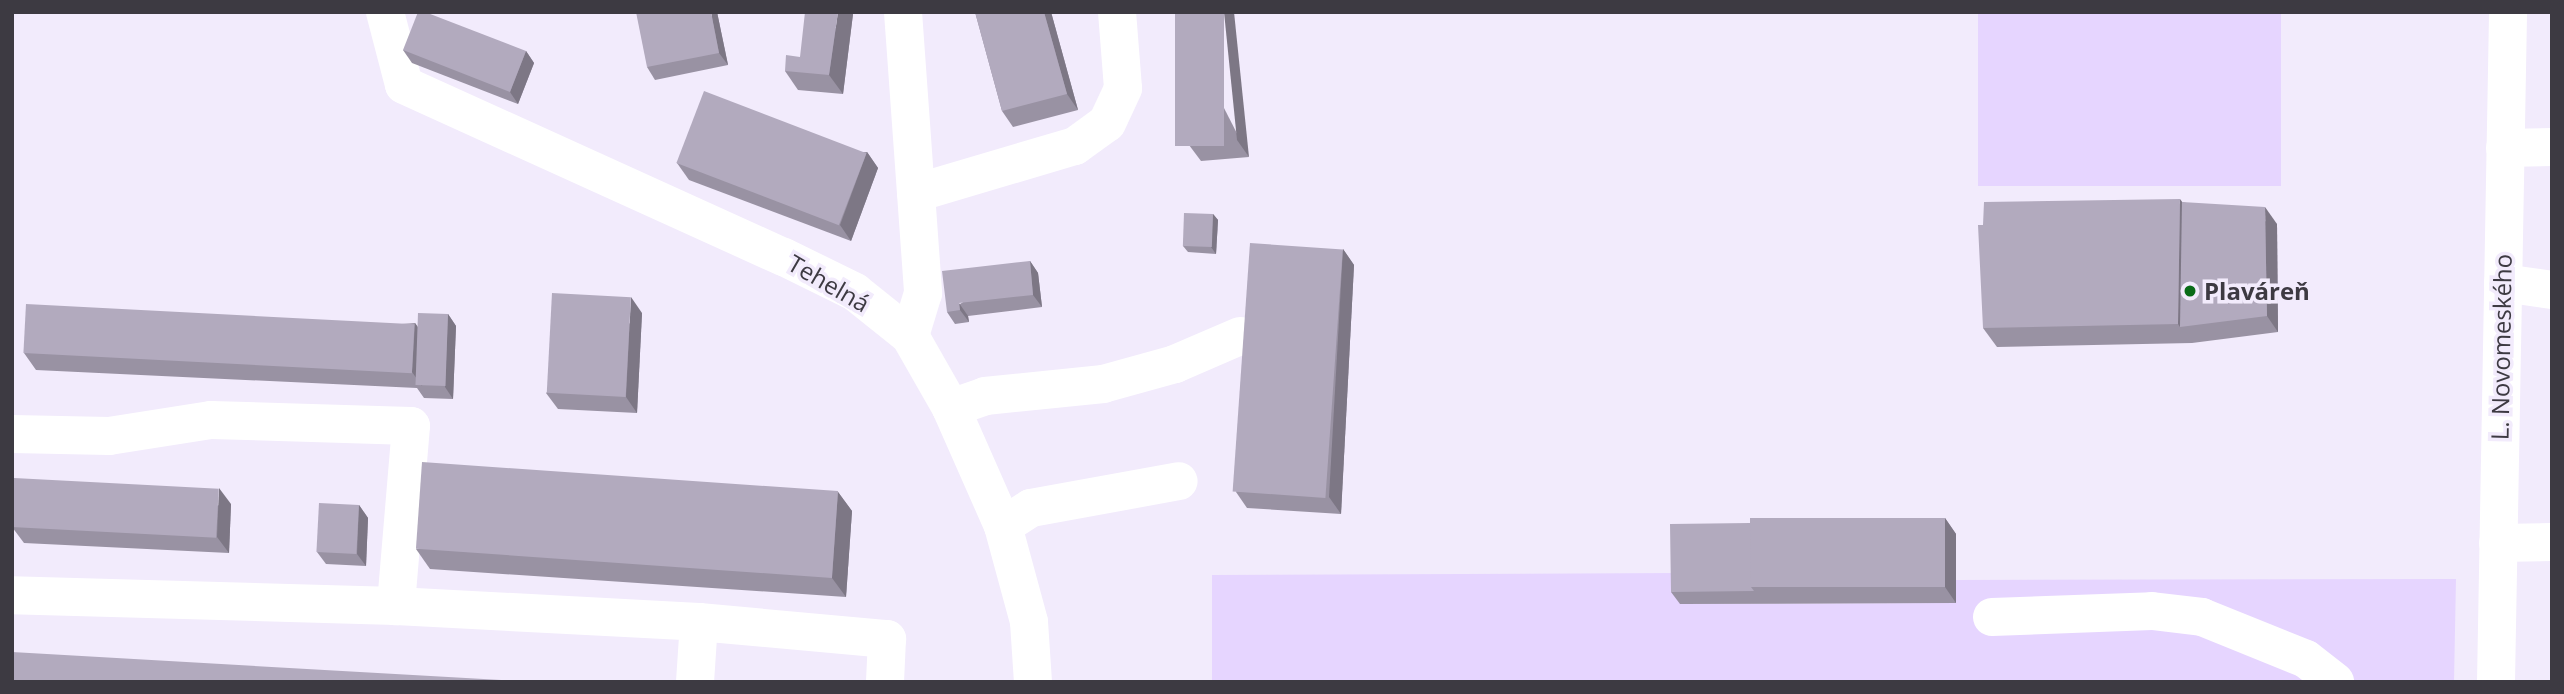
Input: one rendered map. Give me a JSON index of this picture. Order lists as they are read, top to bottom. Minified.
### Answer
{"streets":{"street":["Tehelná","L. Novomeského"]},"places":["Plaváreň"]}
